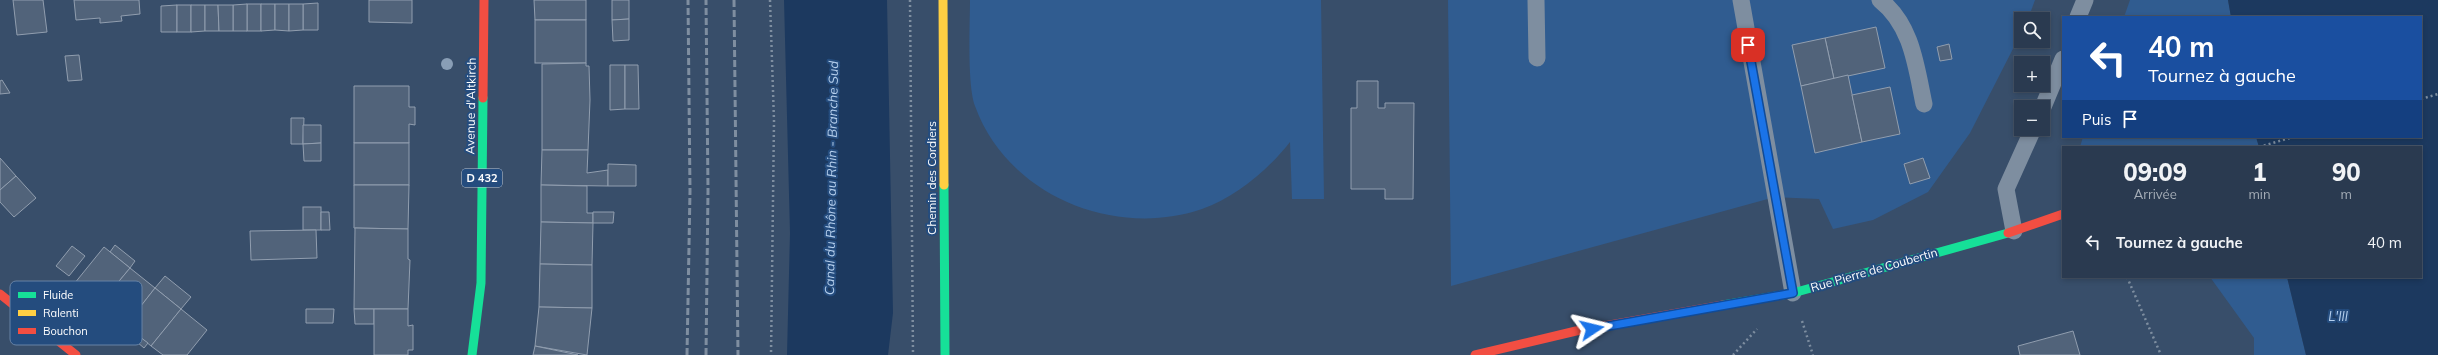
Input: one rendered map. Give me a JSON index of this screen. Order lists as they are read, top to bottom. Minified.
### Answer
{"streets":{"street":["Avenue d'Altkirch","D 432","Chemin des Cordiers","Rue Pierre de Coubertin"]},"water":["Canal du Rhône au Rhin - Branche Sud","L'Ill"],"legend":["Fluide","Ralenti","Bouchon"],"page":{"map_buttons":["+","−"],"turn":["40 m","Tournez à gauche"],"then":"Puis","eta":["09:09","Arrivée","1","min","90","m"],"list":[{"name":"Tournez à gauche","value":"40 m"}]}}
